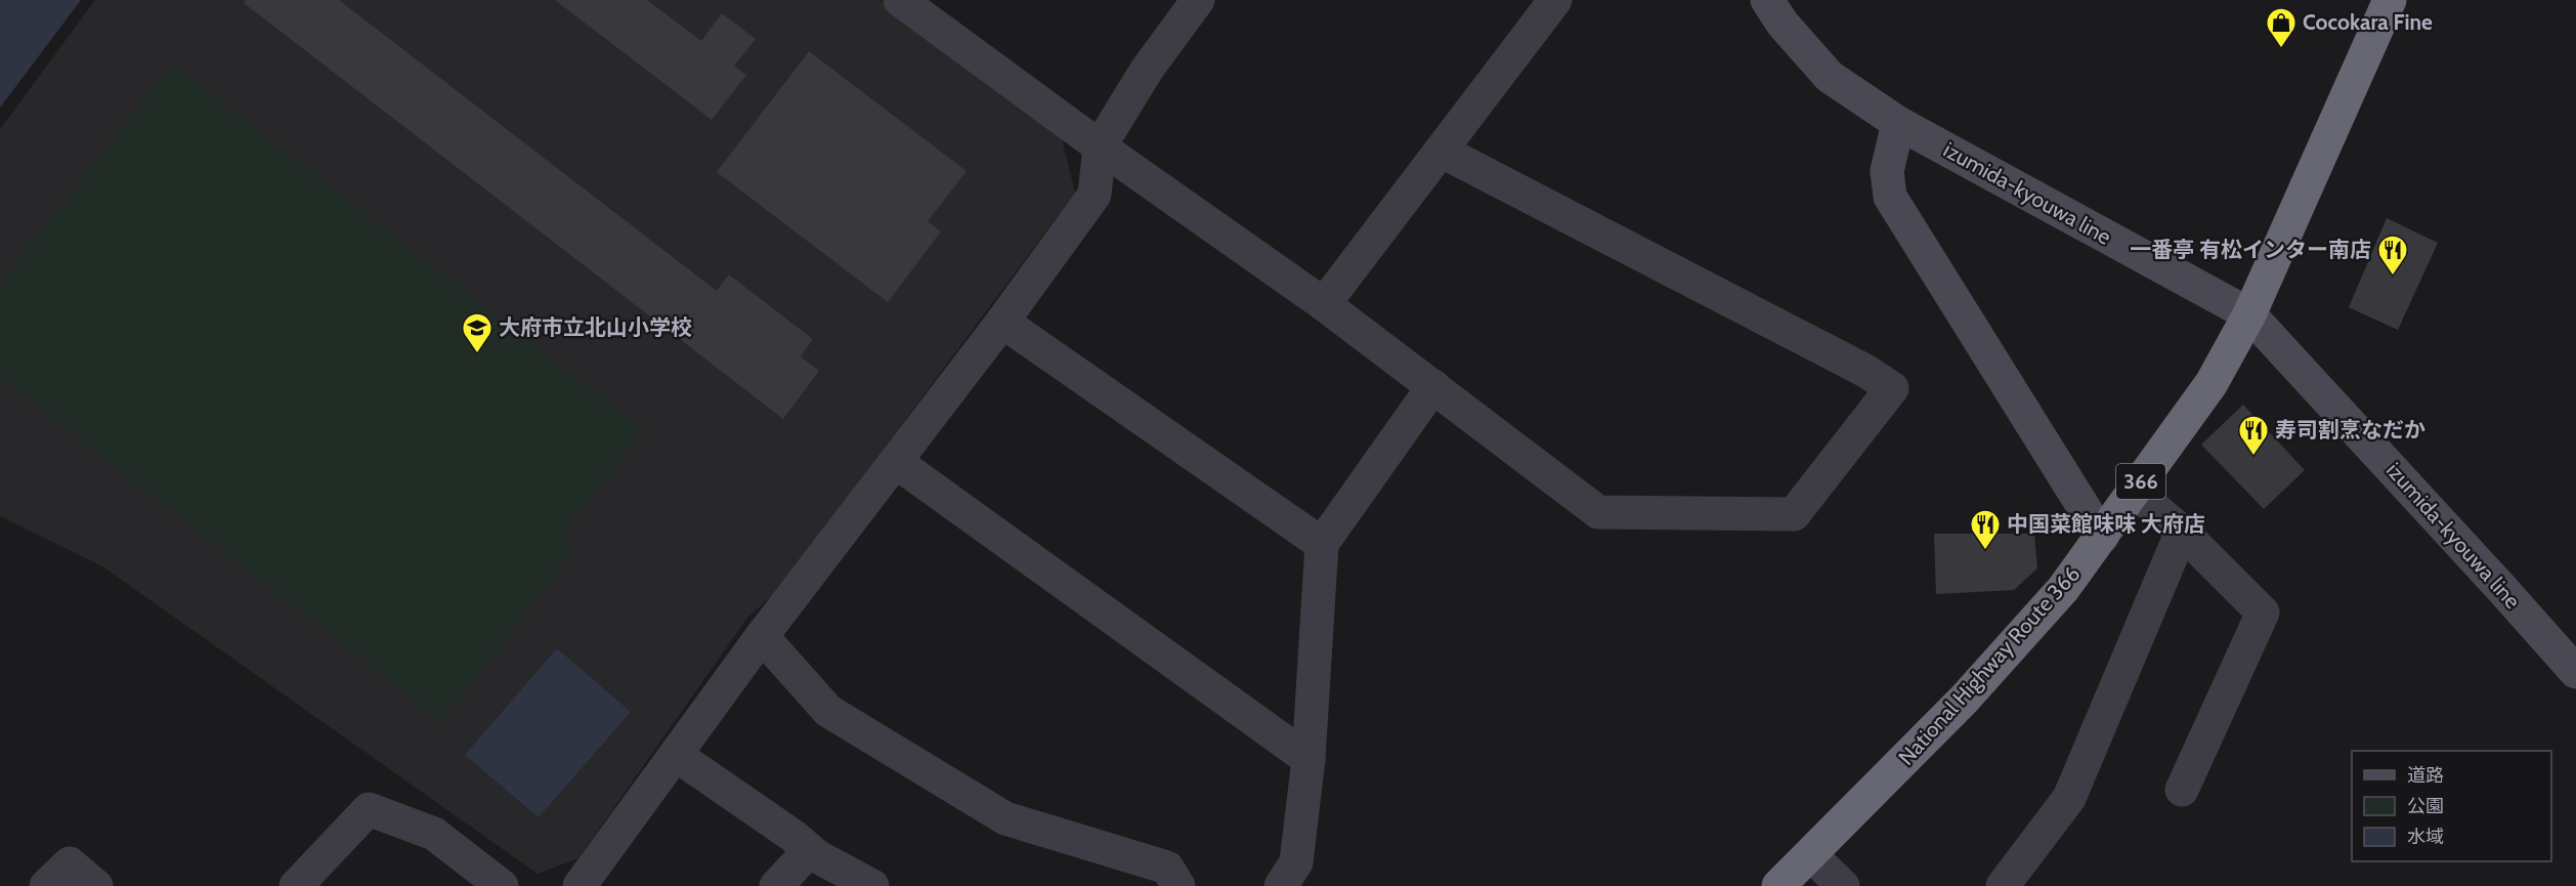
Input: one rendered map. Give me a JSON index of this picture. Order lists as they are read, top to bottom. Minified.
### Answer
{"streets":{"highway":["366","National Highway Route 366"],"main road":["izumida-kyouwa line"]},"crossings":[["izumida-kyouwa line","National Highway Route 366"]],"places":{"shop":["Cocokara Fine"],"restaurant":["一番亭 有松インター南店","寿司割烹なだか","中国菜館味味 大府店"],"school or university":["大府市立北山小学校"]},"legend":["道路","公園","水域"]}
